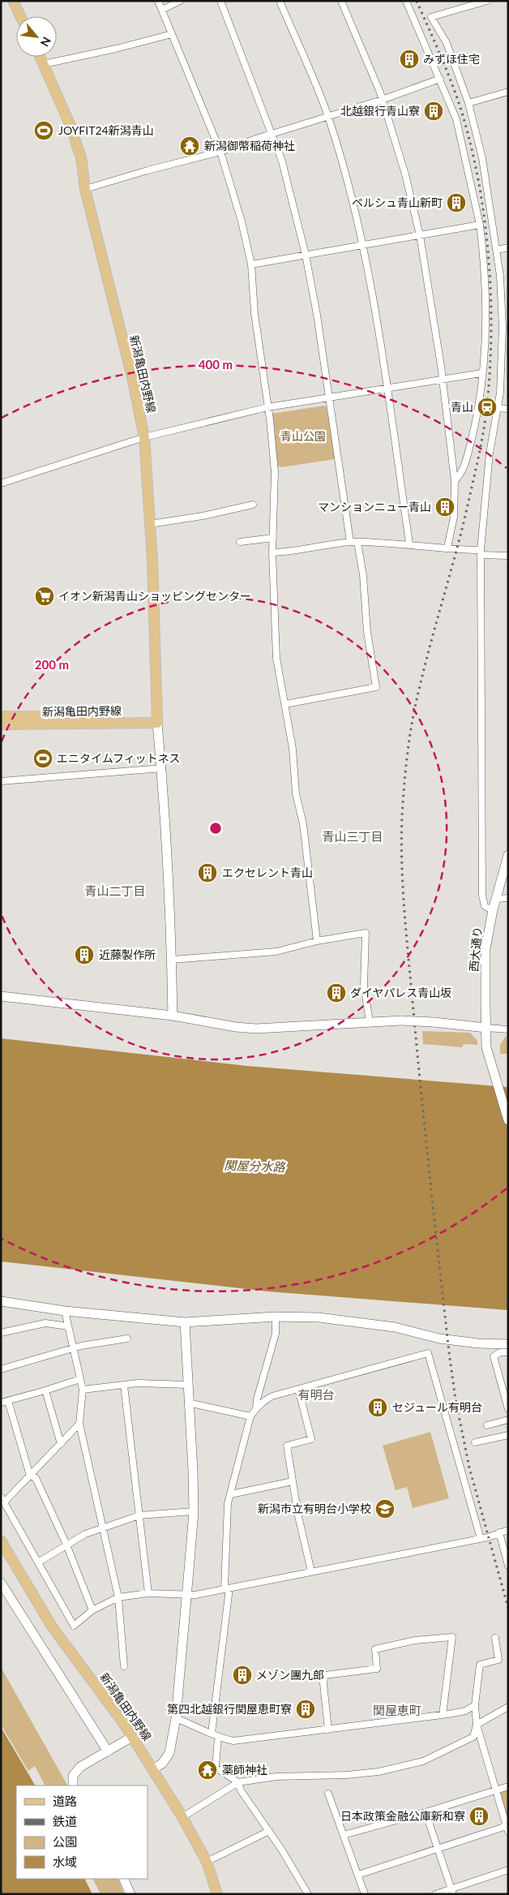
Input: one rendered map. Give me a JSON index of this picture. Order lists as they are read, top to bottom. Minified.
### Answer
{"streets":{"main road":["新潟亀田内野線"],"street":["西大通り"]},"districts":["青山三丁目","青山二丁目","有明台","関屋恵町"],"water":["関屋分水路"],"parks":["青山公園"],"places":{"building":["みずほ住宅","北越銀行青山寮","ペルシュ青山新町","マンションニュー青山","エクセレント青山","近藤製作所","ダイヤパレス青山坂","セジュール有明台","メゾン團九郎","第四北越銀行関屋恵町寮","日本政策金融公庫新和寮"],"sports":["JOYFIT24新潟青山","エニタイムフィットネス"],"temple":["新潟御幣稲荷神社","薬師神社"],"station":["青山"],"supermarket":["イオン新潟青山ショッピングセンター"],"school or university":["新潟市立有明台小学校"]},"legend":["道路","鉄道","公園","水域"],"north":"bottom right","rings":["400 m","200 m"]}
